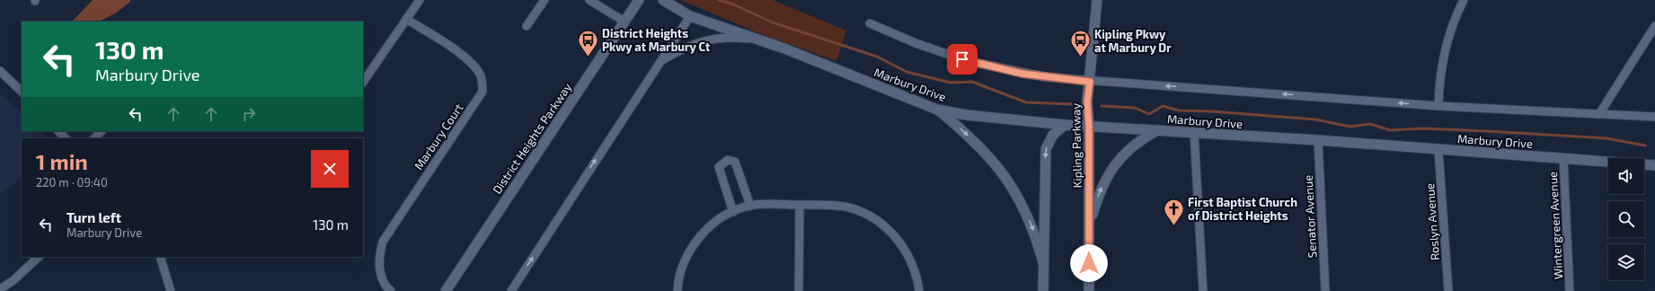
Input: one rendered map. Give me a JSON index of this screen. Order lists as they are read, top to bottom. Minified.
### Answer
{"streets":{"street":["Marbury Drive","Marbury Court","District Heights Parkway","Kipling Parkway","Senator Avenue","Roslyn Avenue","Wintergreen Avenue"]},"crossings":[["Marbury Drive","Kipling Parkway"],["Marbury Drive","Senator Avenue"],["Marbury Drive","Roslyn Avenue"],["Marbury Drive","Wintergreen Avenue"]],"places":{"bus stop":["District Heights Pkwy at Marbury Ct","Kipling Pkwy at Marbury Dr"],"church":["First Baptist Church of District Heights"]},"page":{"turn":["130 m","Marbury Drive"],"heading":["1 min","220 m · 09:40"],"list":[{"name":"Turn left","note":"Marbury Drive","value":"130 m"}]}}
